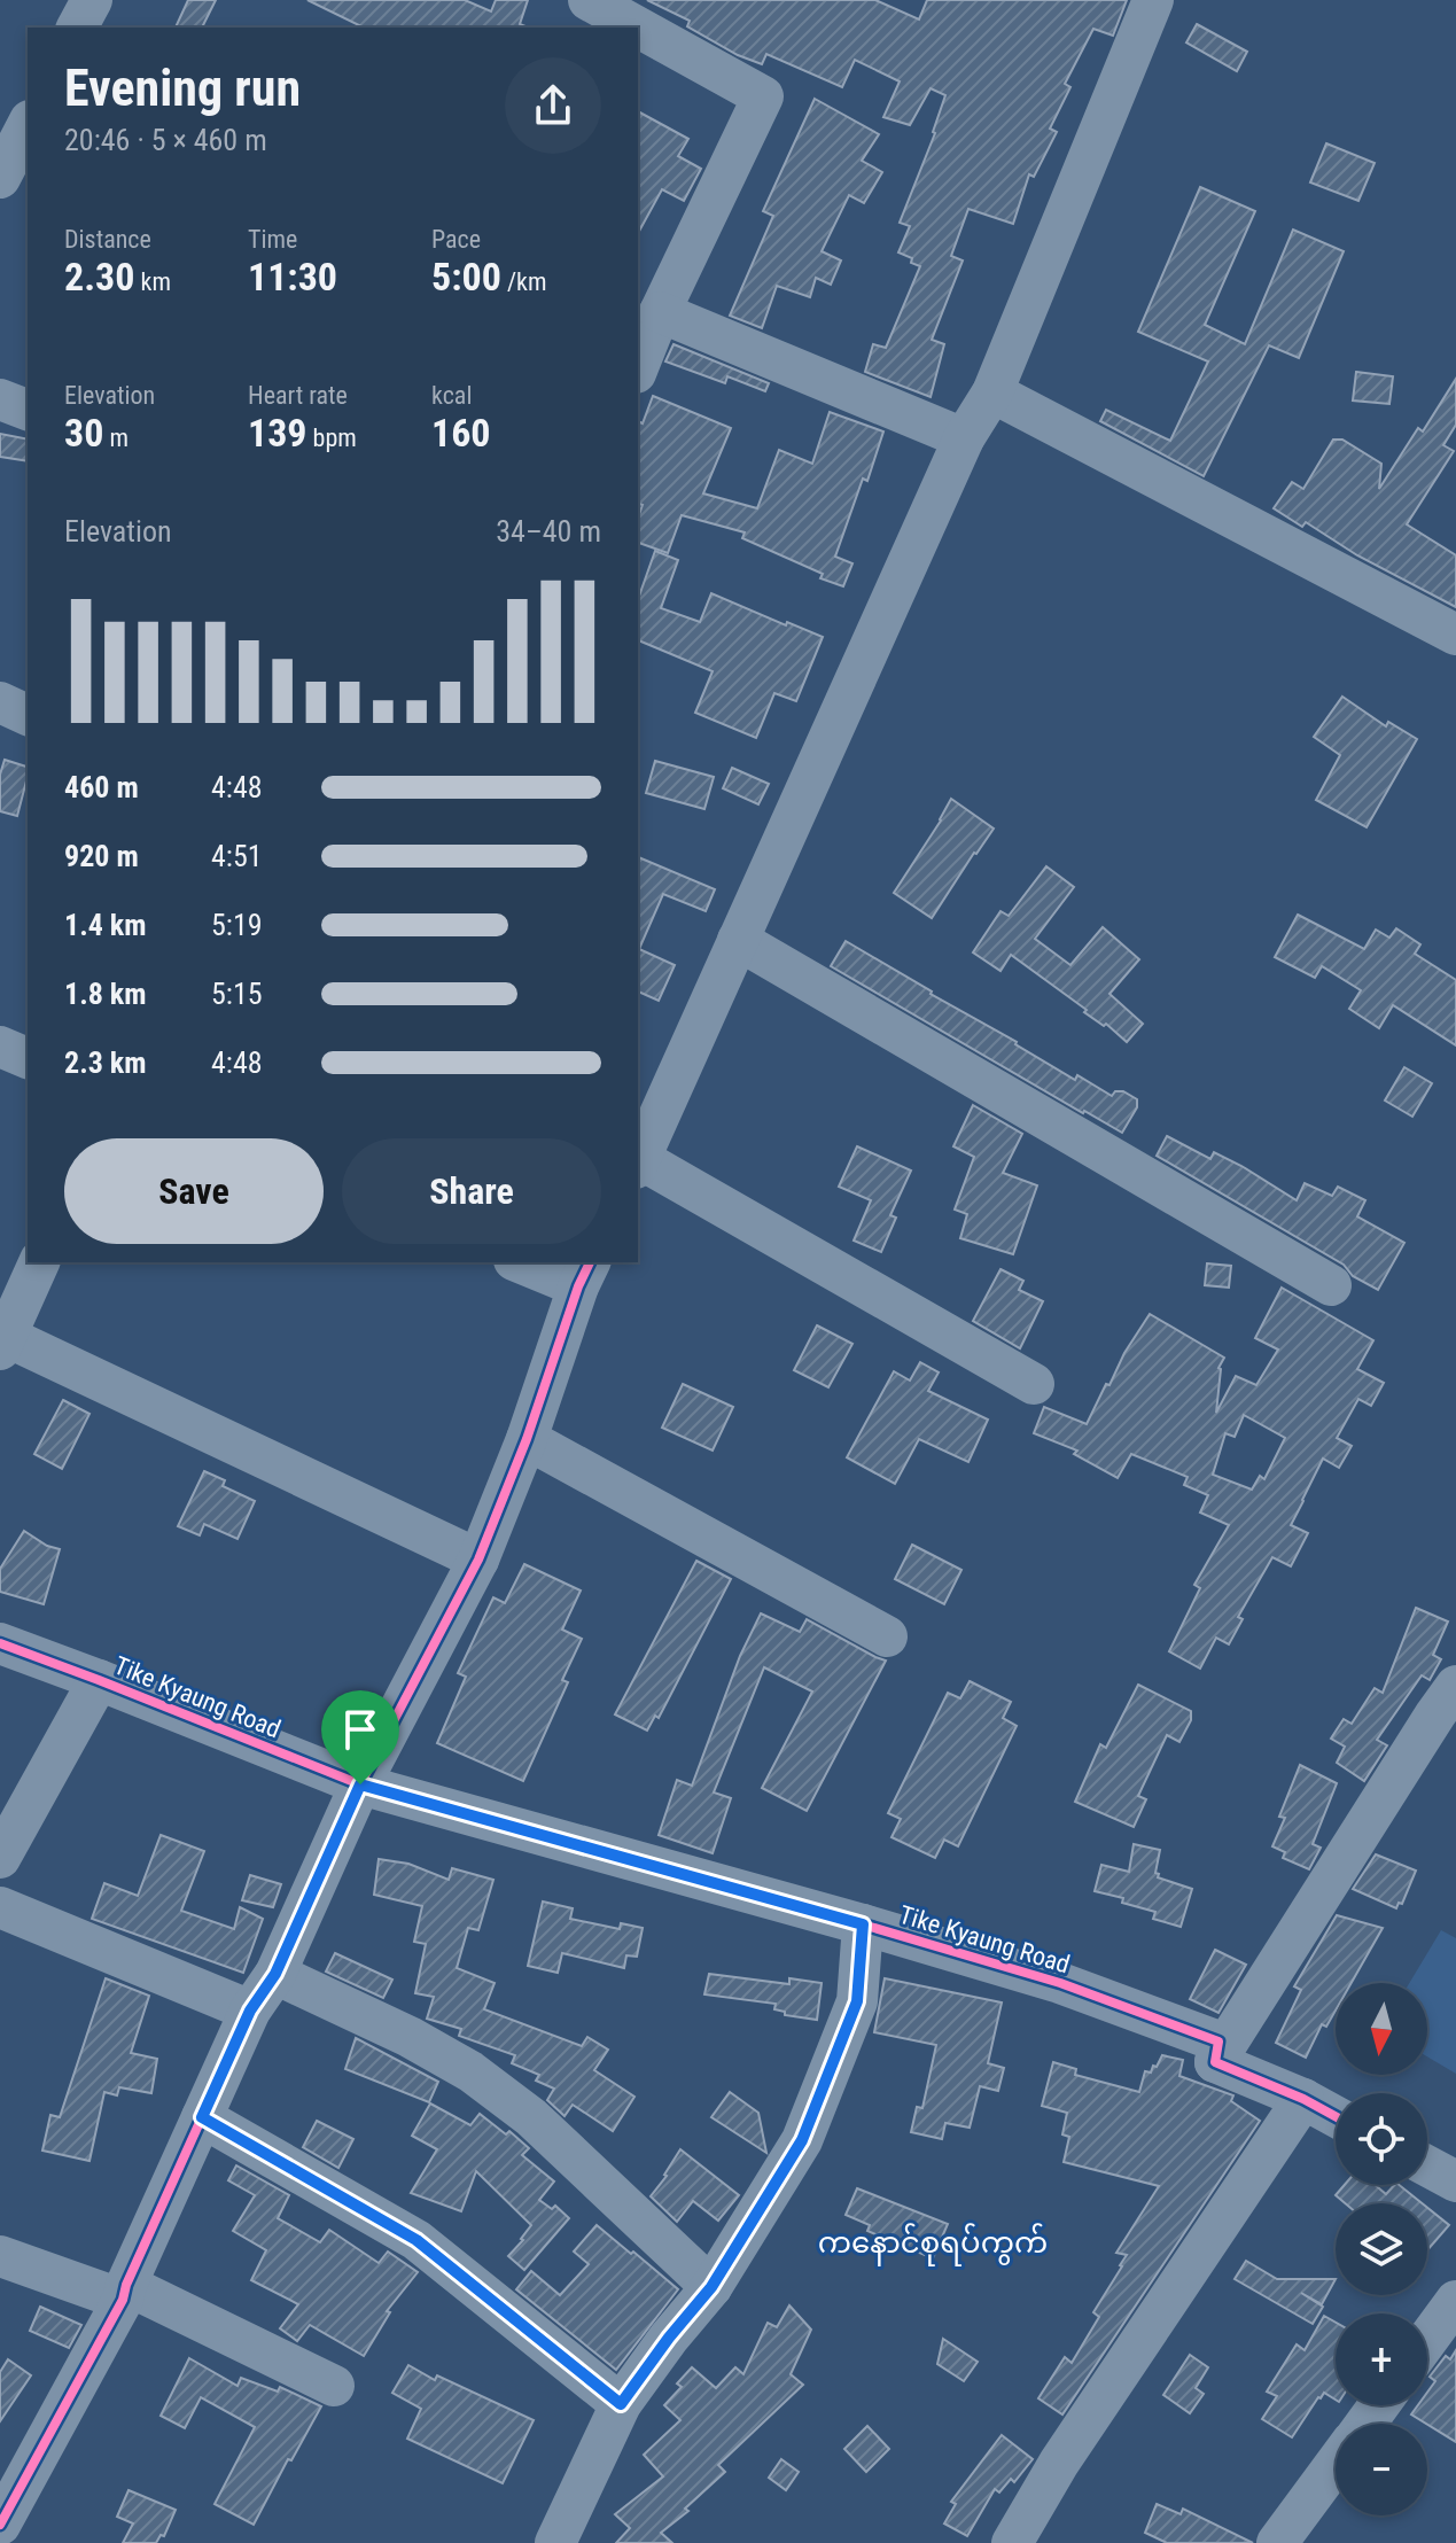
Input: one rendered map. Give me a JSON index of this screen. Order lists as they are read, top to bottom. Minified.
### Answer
{"streets":{"street":["Tike Kyaung Road"]},"districts":["ကနောင်စုရပ်ကွက်"],"north":"bottom","page":{"heading":["Evening run","20:46 · 5 × 460 m"],"stats":[["Distance","2.30 km"],["Time","11:30"],["Pace","5:00 /km"],["Elevation","30 m"],["Heart rate","139 bpm"],["kcal","160"]],"chart":["Elevation","34–40 m"],"list":[{"name":"460 m","note":"4:48"},{"name":"920 m","note":"4:51"},{"name":"1.4 km","note":"5:19"},{"name":"1.8 km","note":"5:15"},{"name":"2.3 km","note":"4:48"}],"buttons":["Save","Share"],"map_buttons":["+","−"]}}
